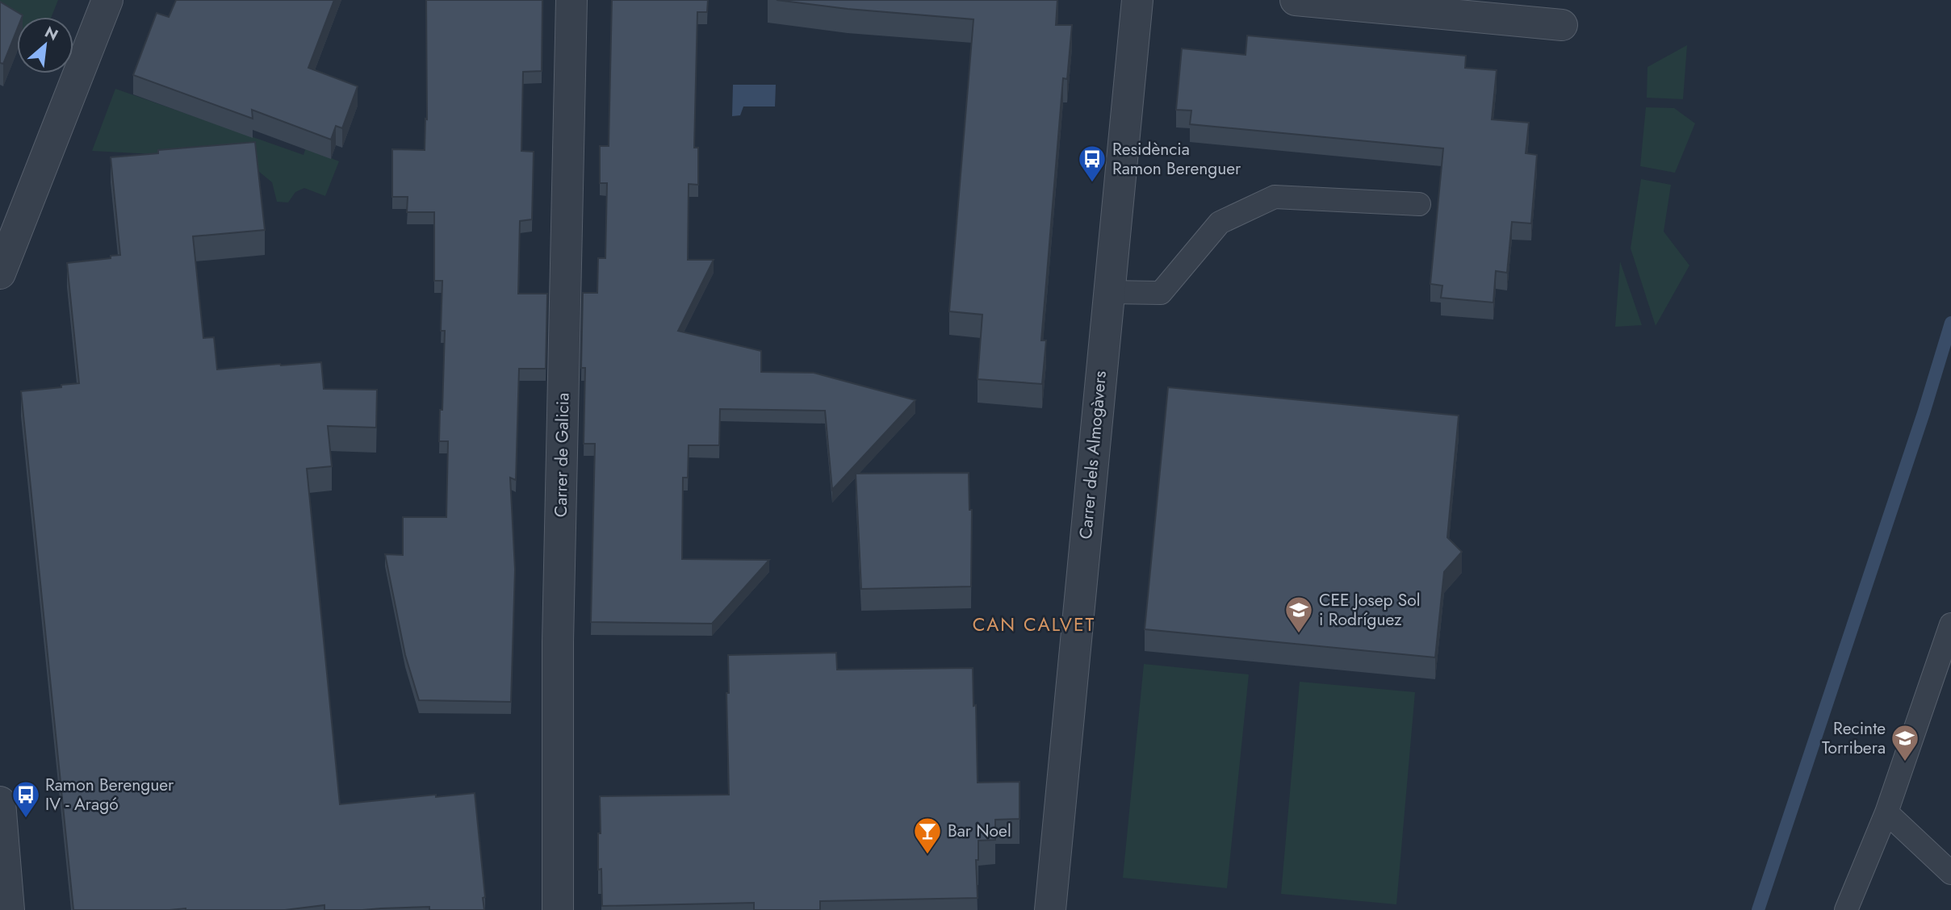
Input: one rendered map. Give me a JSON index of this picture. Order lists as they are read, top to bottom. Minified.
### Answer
{"streets":{"street":["Carrer de Galicia","Carrer dels Almogàvers"]},"districts":["CAN CALVET"],"places":{"bus stop":["Residència Ramon Berenguer","Ramon Berenguer IV - Aragó"],"school or university":["CEE Josep Sol i Rodríguez","Recinte Torribera"],"bar":["Bar Noel"]},"north":"top right"}
